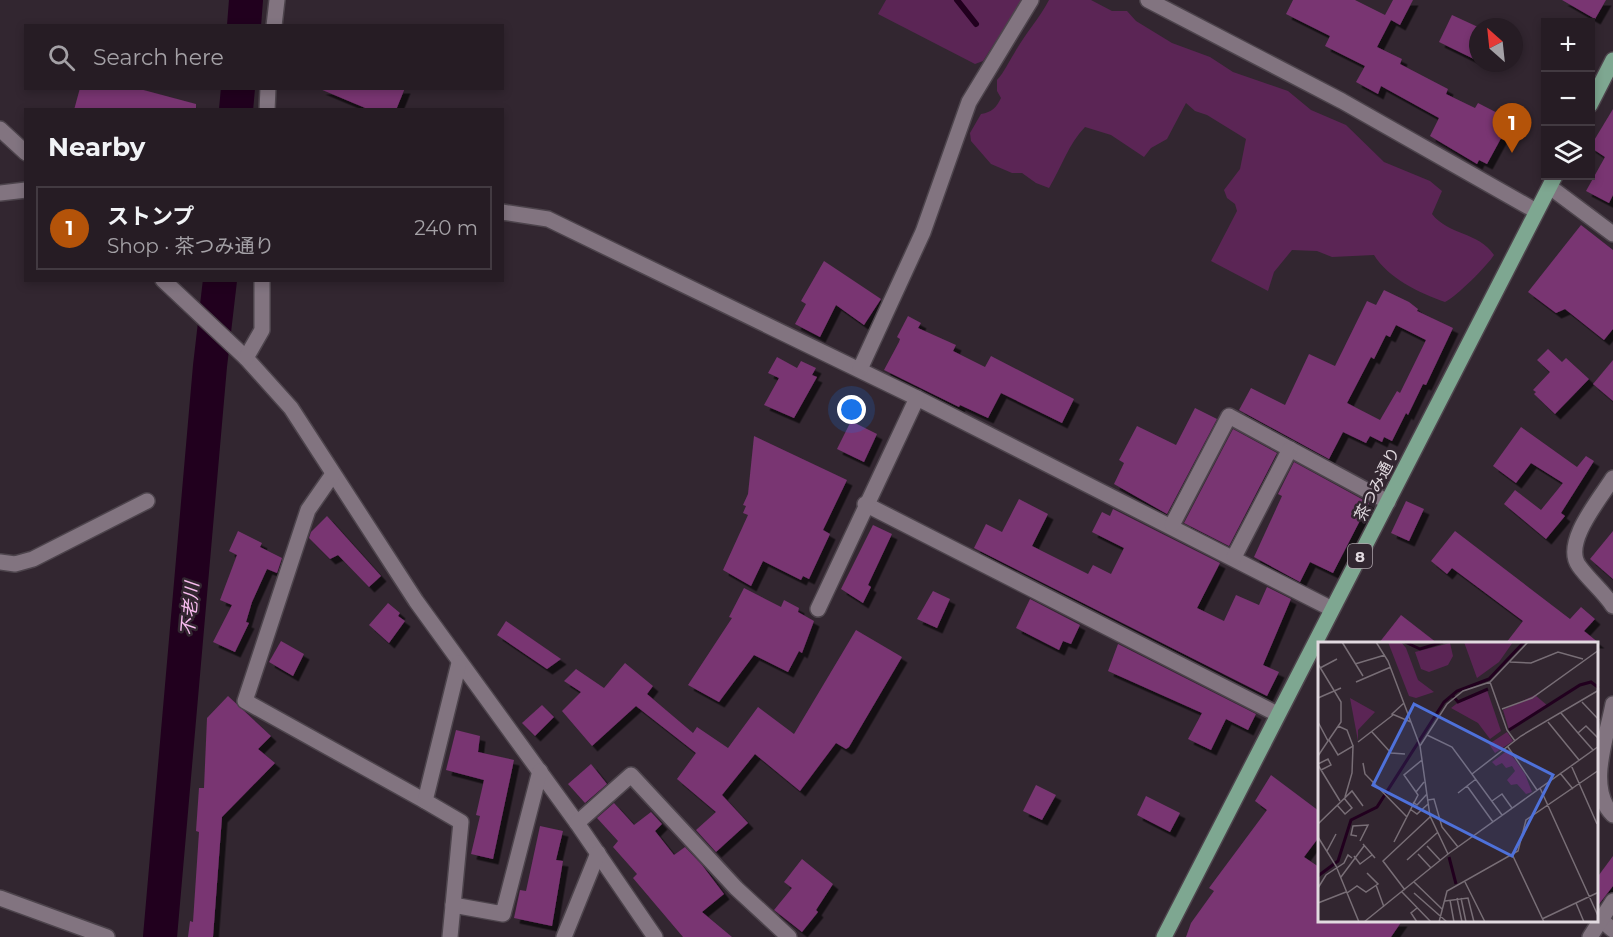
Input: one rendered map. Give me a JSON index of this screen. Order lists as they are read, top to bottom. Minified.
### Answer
{"streets":{"main road":["茶つみ通り","8"]},"water":["不老川"],"north":"top left","page":{"map_buttons":["+","−"],"search":"Search here","pins":"1","heading":"Nearby","list":[{"mark":"1","name":"ストンプ","note":"Shop · 茶つみ通り","value":"240 m"}]}}
